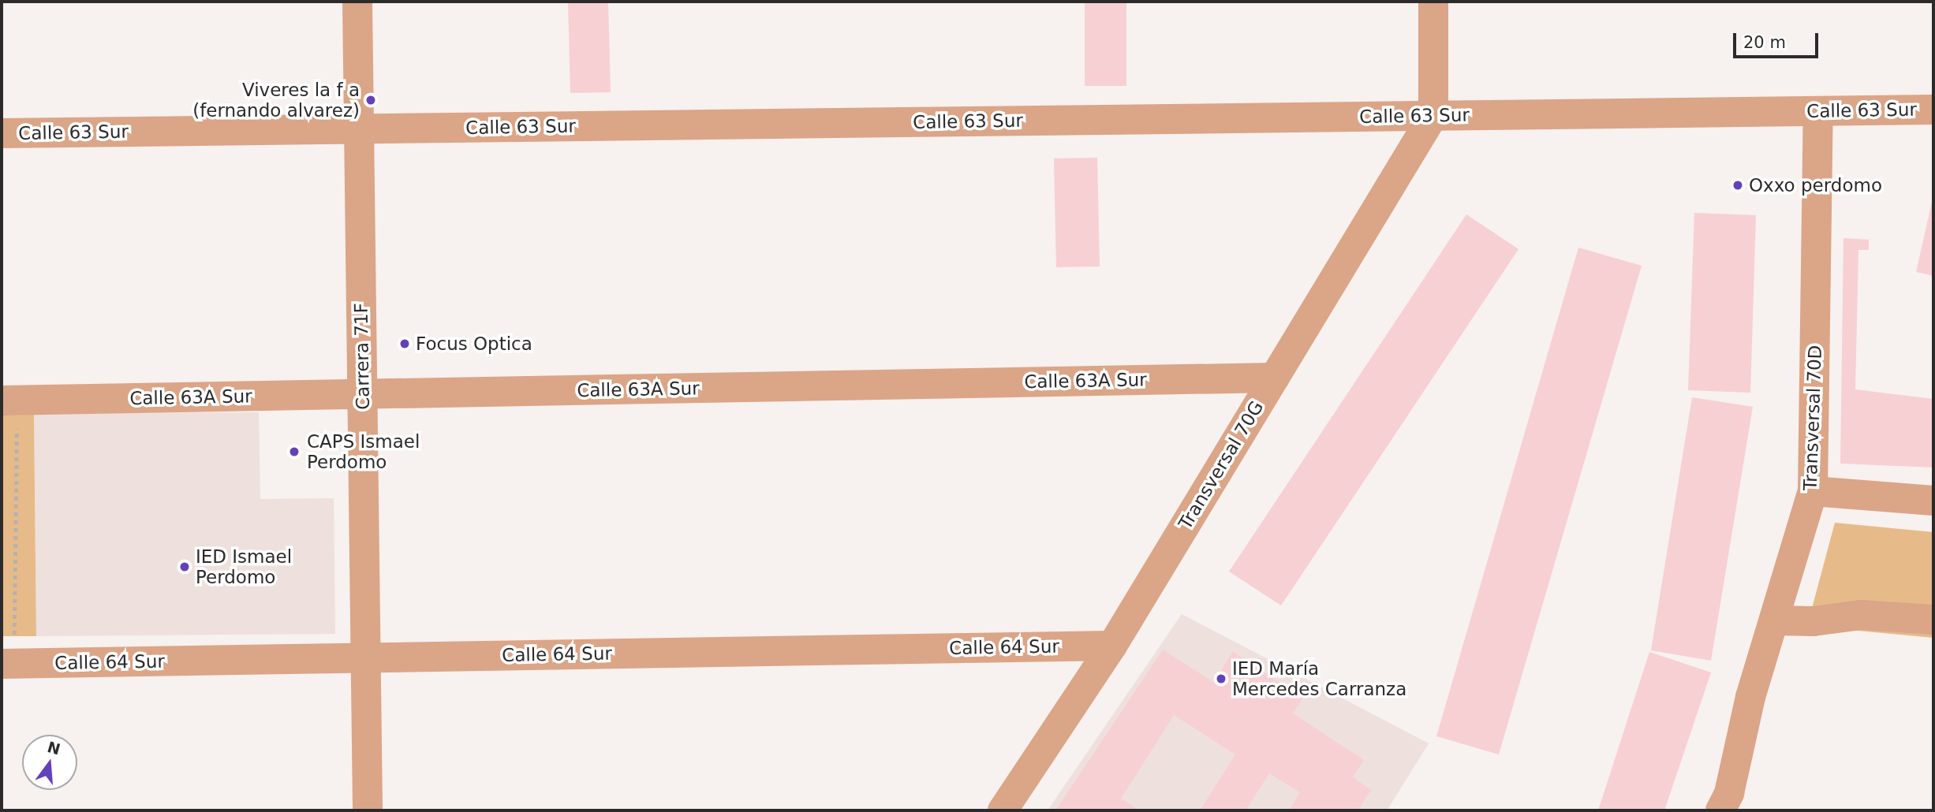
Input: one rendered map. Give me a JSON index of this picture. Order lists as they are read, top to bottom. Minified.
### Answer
{"streets":{"street":["Calle 63 Sur","Carrera 71F","Calle 63A Sur","Transversal 70D","Transversal 70G","Calle 64 Sur"]},"crossings":[["Calle 63 Sur","Carrera 71F"],["Calle 63 Sur","Transversal 70D"],["Calle 63 Sur","Transversal 70G"],["Carrera 71F","Calle 63A Sur"],["Carrera 71F","Calle 64 Sur"],["Calle 63A Sur","Transversal 70G"],["Transversal 70G","Calle 64 Sur"]],"places":["Viveres la f a (fernando alvarez)","Oxxo perdomo","Focus Optica","CAPS Ismael Perdomo","IED Ismael Perdomo","IED María Mercedes Carranza"],"scale_bar":"20 m","north":"top"}
